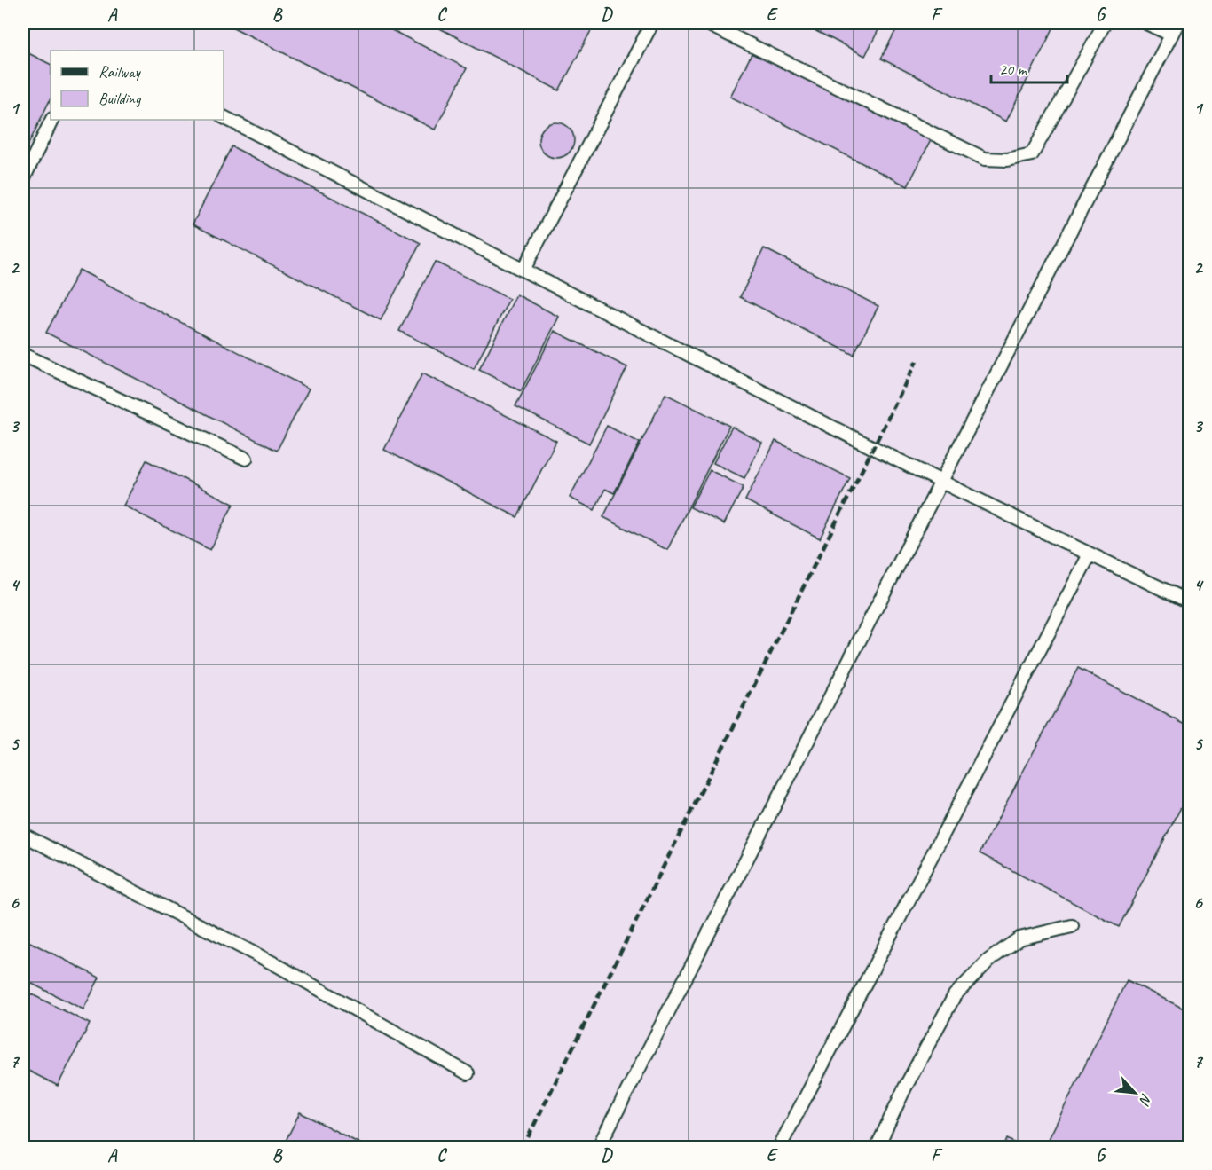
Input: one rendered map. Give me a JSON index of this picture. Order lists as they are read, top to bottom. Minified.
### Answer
{"legend":["Railway","Building"],"scale_bar":"20 m","north":"bottom right","grid":{"columns":["A","B","C","D","E","F","G"],"rows":["1","2","3","4","5","6","7"]}}
